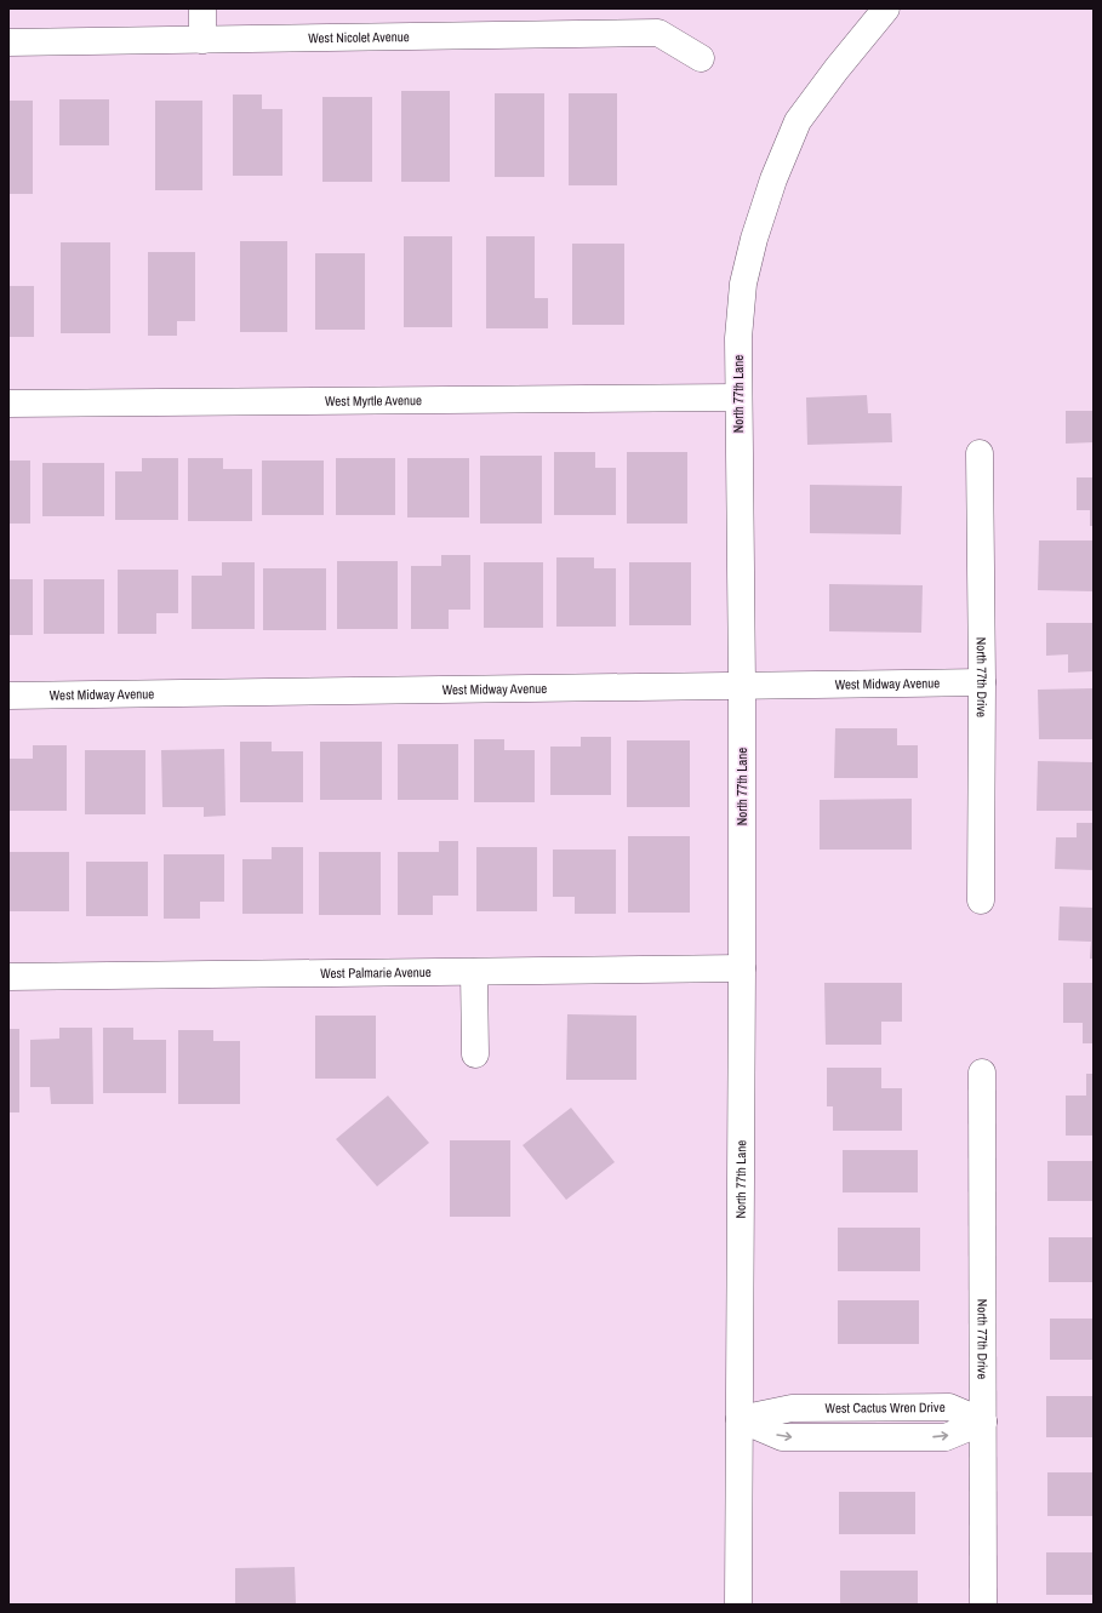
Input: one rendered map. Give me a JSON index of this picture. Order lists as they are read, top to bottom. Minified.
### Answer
{"streets":{"street":["West Nicolet Avenue","North 77th Lane","West Myrtle Avenue","North 77th Drive","West Midway Avenue","West Palmarie Avenue","West Cactus Wren Drive"]},"crossings":[["North 77th Lane","West Myrtle Avenue"],["North 77th Lane","West Midway Avenue"],["North 77th Lane","West Palmarie Avenue"],["North 77th Lane","West Cactus Wren Drive"],["North 77th Drive","West Midway Avenue"],["North 77th Drive","West Cactus Wren Drive"]]}
